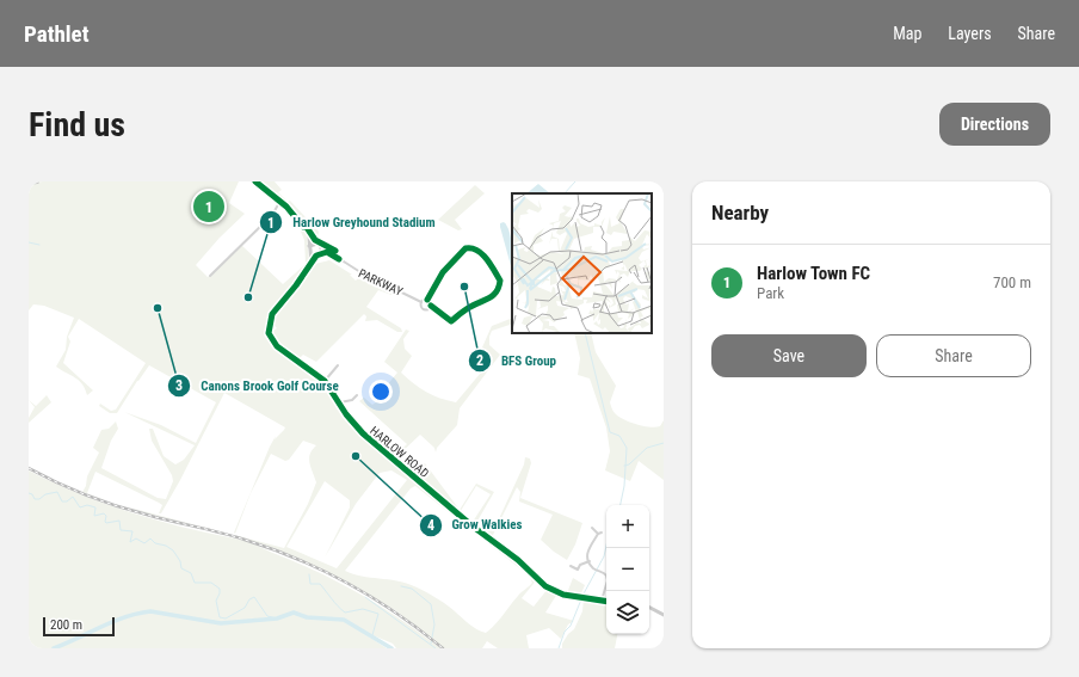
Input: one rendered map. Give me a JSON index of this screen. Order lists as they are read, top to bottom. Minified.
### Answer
{"streets":{"street":["PARKWAY","HARLOW ROAD"]},"crossings":[["PARKWAY","HARLOW ROAD"]],"places":["BFS Group","Harlow Greyhound Stadium","Canons Brook Golf Course","Grow Walkies"],"scale_bar":"200 m","page":{"header":"Pathlet","nav":["Map","Layers","Share"],"buttons":["Directions",["Save","Share"]],"title":"Find us","heading":"Nearby","pins":"1","list":[{"mark":"1","name":"Harlow Town FC","note":"Park","value":"700 m"}],"map_buttons":["+","−"],"scale":"200 m"}}
